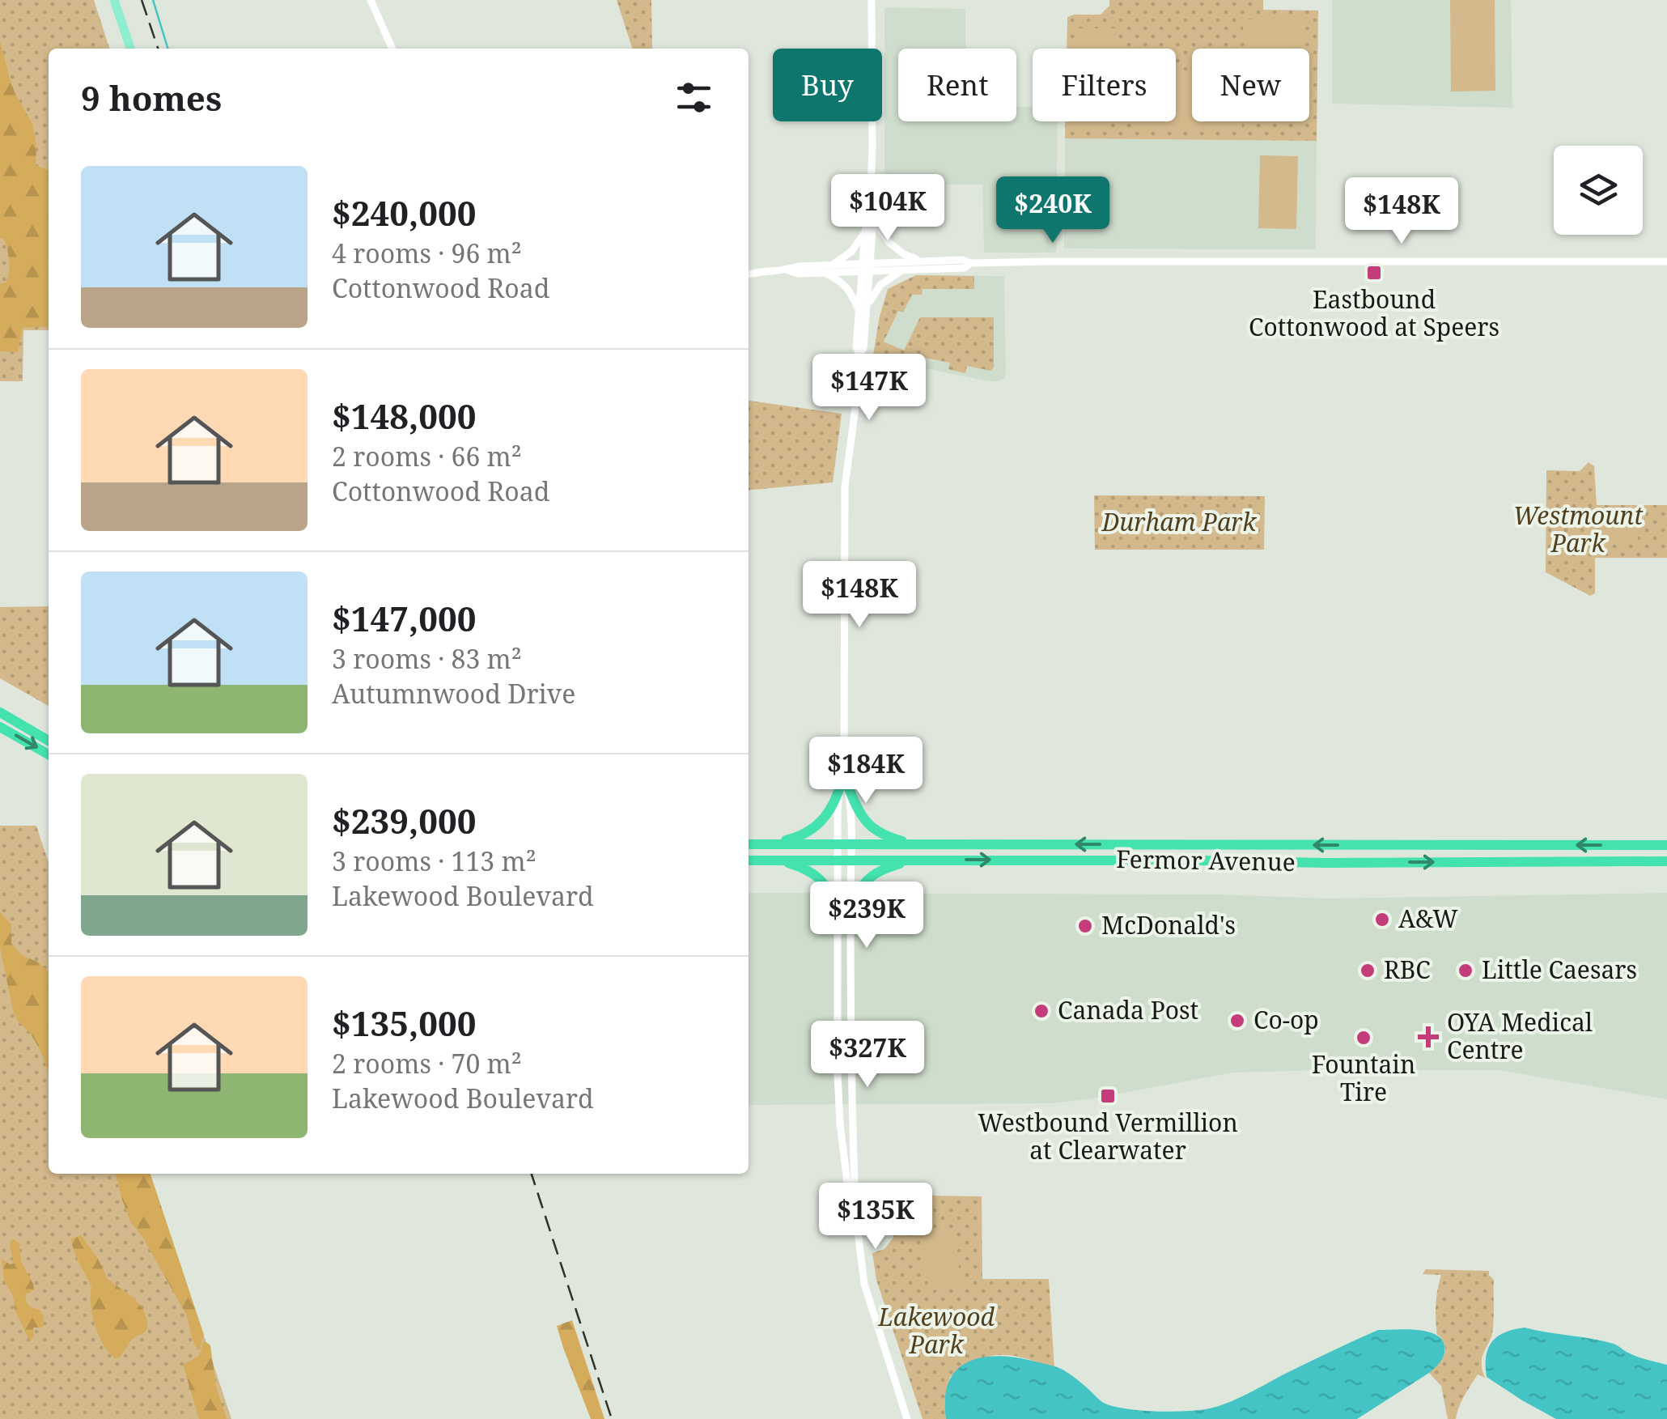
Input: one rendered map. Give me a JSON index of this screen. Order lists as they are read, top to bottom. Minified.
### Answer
{"streets":{"highway":["Fermor Avenue"]},"parks":["Westmount Park","Durham Park","Lakewood Park"],"places":{"transit":["Eastbound Cottonwood at Speers","Westbound Vermillion at Clearwater"],"other":["A&W","McDonald's","RBC","Little Caesars","Canada Post","Co-op","Fountain Tire"],"health":["OYA Medical Centre"]},"page":{"chip":["Buy","Rent","Filters","New"],"heading":"9 homes","list":[{"name":"$240,000","note":"4 rooms · 96 m² · Cottonwood Road"},{"name":"$148,000","note":"2 rooms · 66 m² · Cottonwood Road"},{"name":"$147,000","note":"3 rooms · 83 m² · Autumnwood Drive"},{"name":"$239,000","note":"3 rooms · 113 m² · Lakewood Boulevard"},{"name":"$135,000","note":"2 rooms · 70 m² · Lakewood Boulevard"}],"price":["$104K","$240K","$148K","$147K","$148K","$184K","$239K","$327K","$135K"]}}
